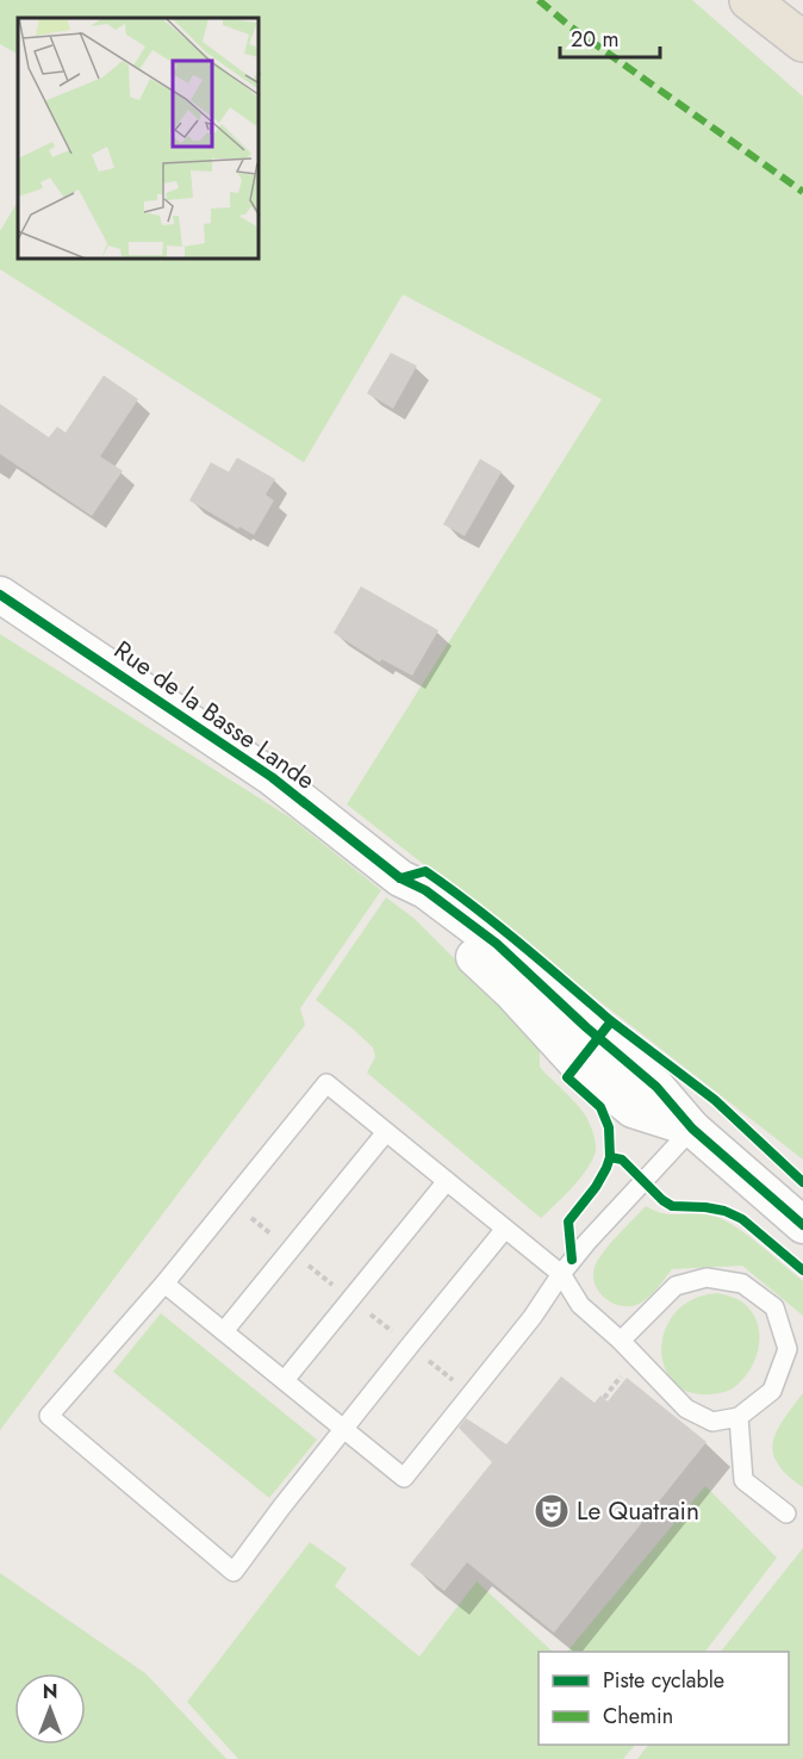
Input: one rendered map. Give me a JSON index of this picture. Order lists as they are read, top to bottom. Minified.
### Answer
{"streets":{"street":["Rue de la Basse Lande"]},"places":{"theatre":["Le Quatrain"]},"legend":["Piste cyclable","Chemin"],"scale_bar":"20 m","north":"top"}
